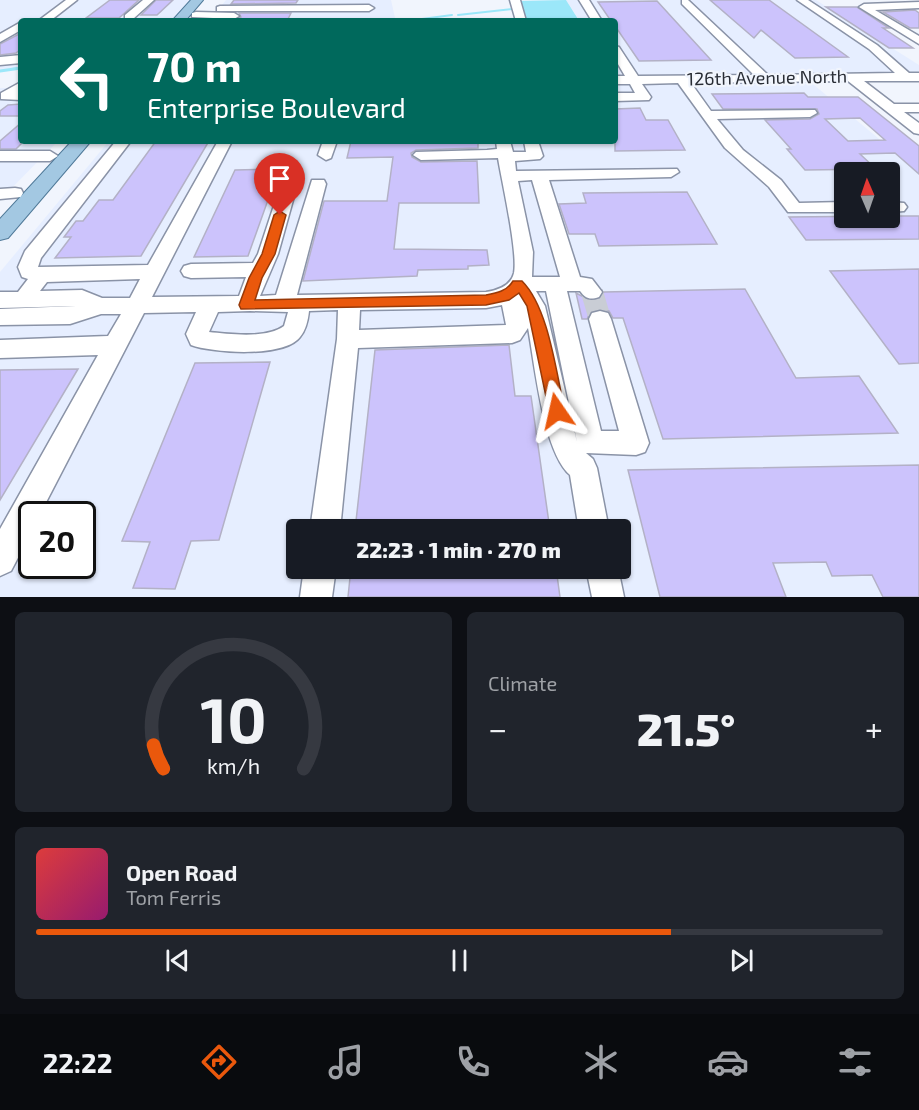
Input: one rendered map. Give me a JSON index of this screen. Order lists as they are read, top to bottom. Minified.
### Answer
{"streets":{"street":["126th Avenue North"]},"north":"top","page":{"turn":["70 m","Enterprise Boulevard"],"limit":"20","trip":"22:23 · 1 min · 270 m","tile":"Climate","heat":["−","21.5°","+"],"song":["Open Road","Tom Ferris"],"tabs":"22:22","gauge":["10","km/h"]}}
